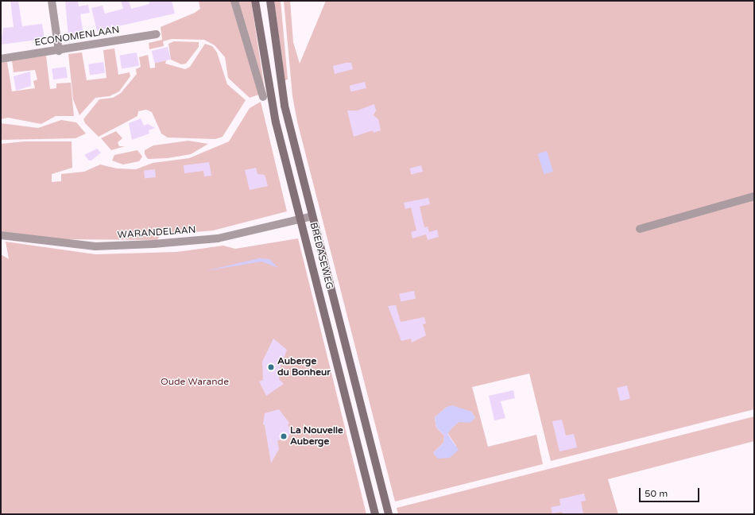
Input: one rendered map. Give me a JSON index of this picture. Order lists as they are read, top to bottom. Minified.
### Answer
{"streets":{"main road":["BREDASEWEG"],"street":["ECONOMENLAAN","WARANDELAAN"]},"crossings":[["WARANDELAAN","BREDASEWEG"]],"parks":["Oude Warande"],"places":["Auberge du Bonheur","La Nouvelle Auberge"],"scale_bar":"50 m"}
